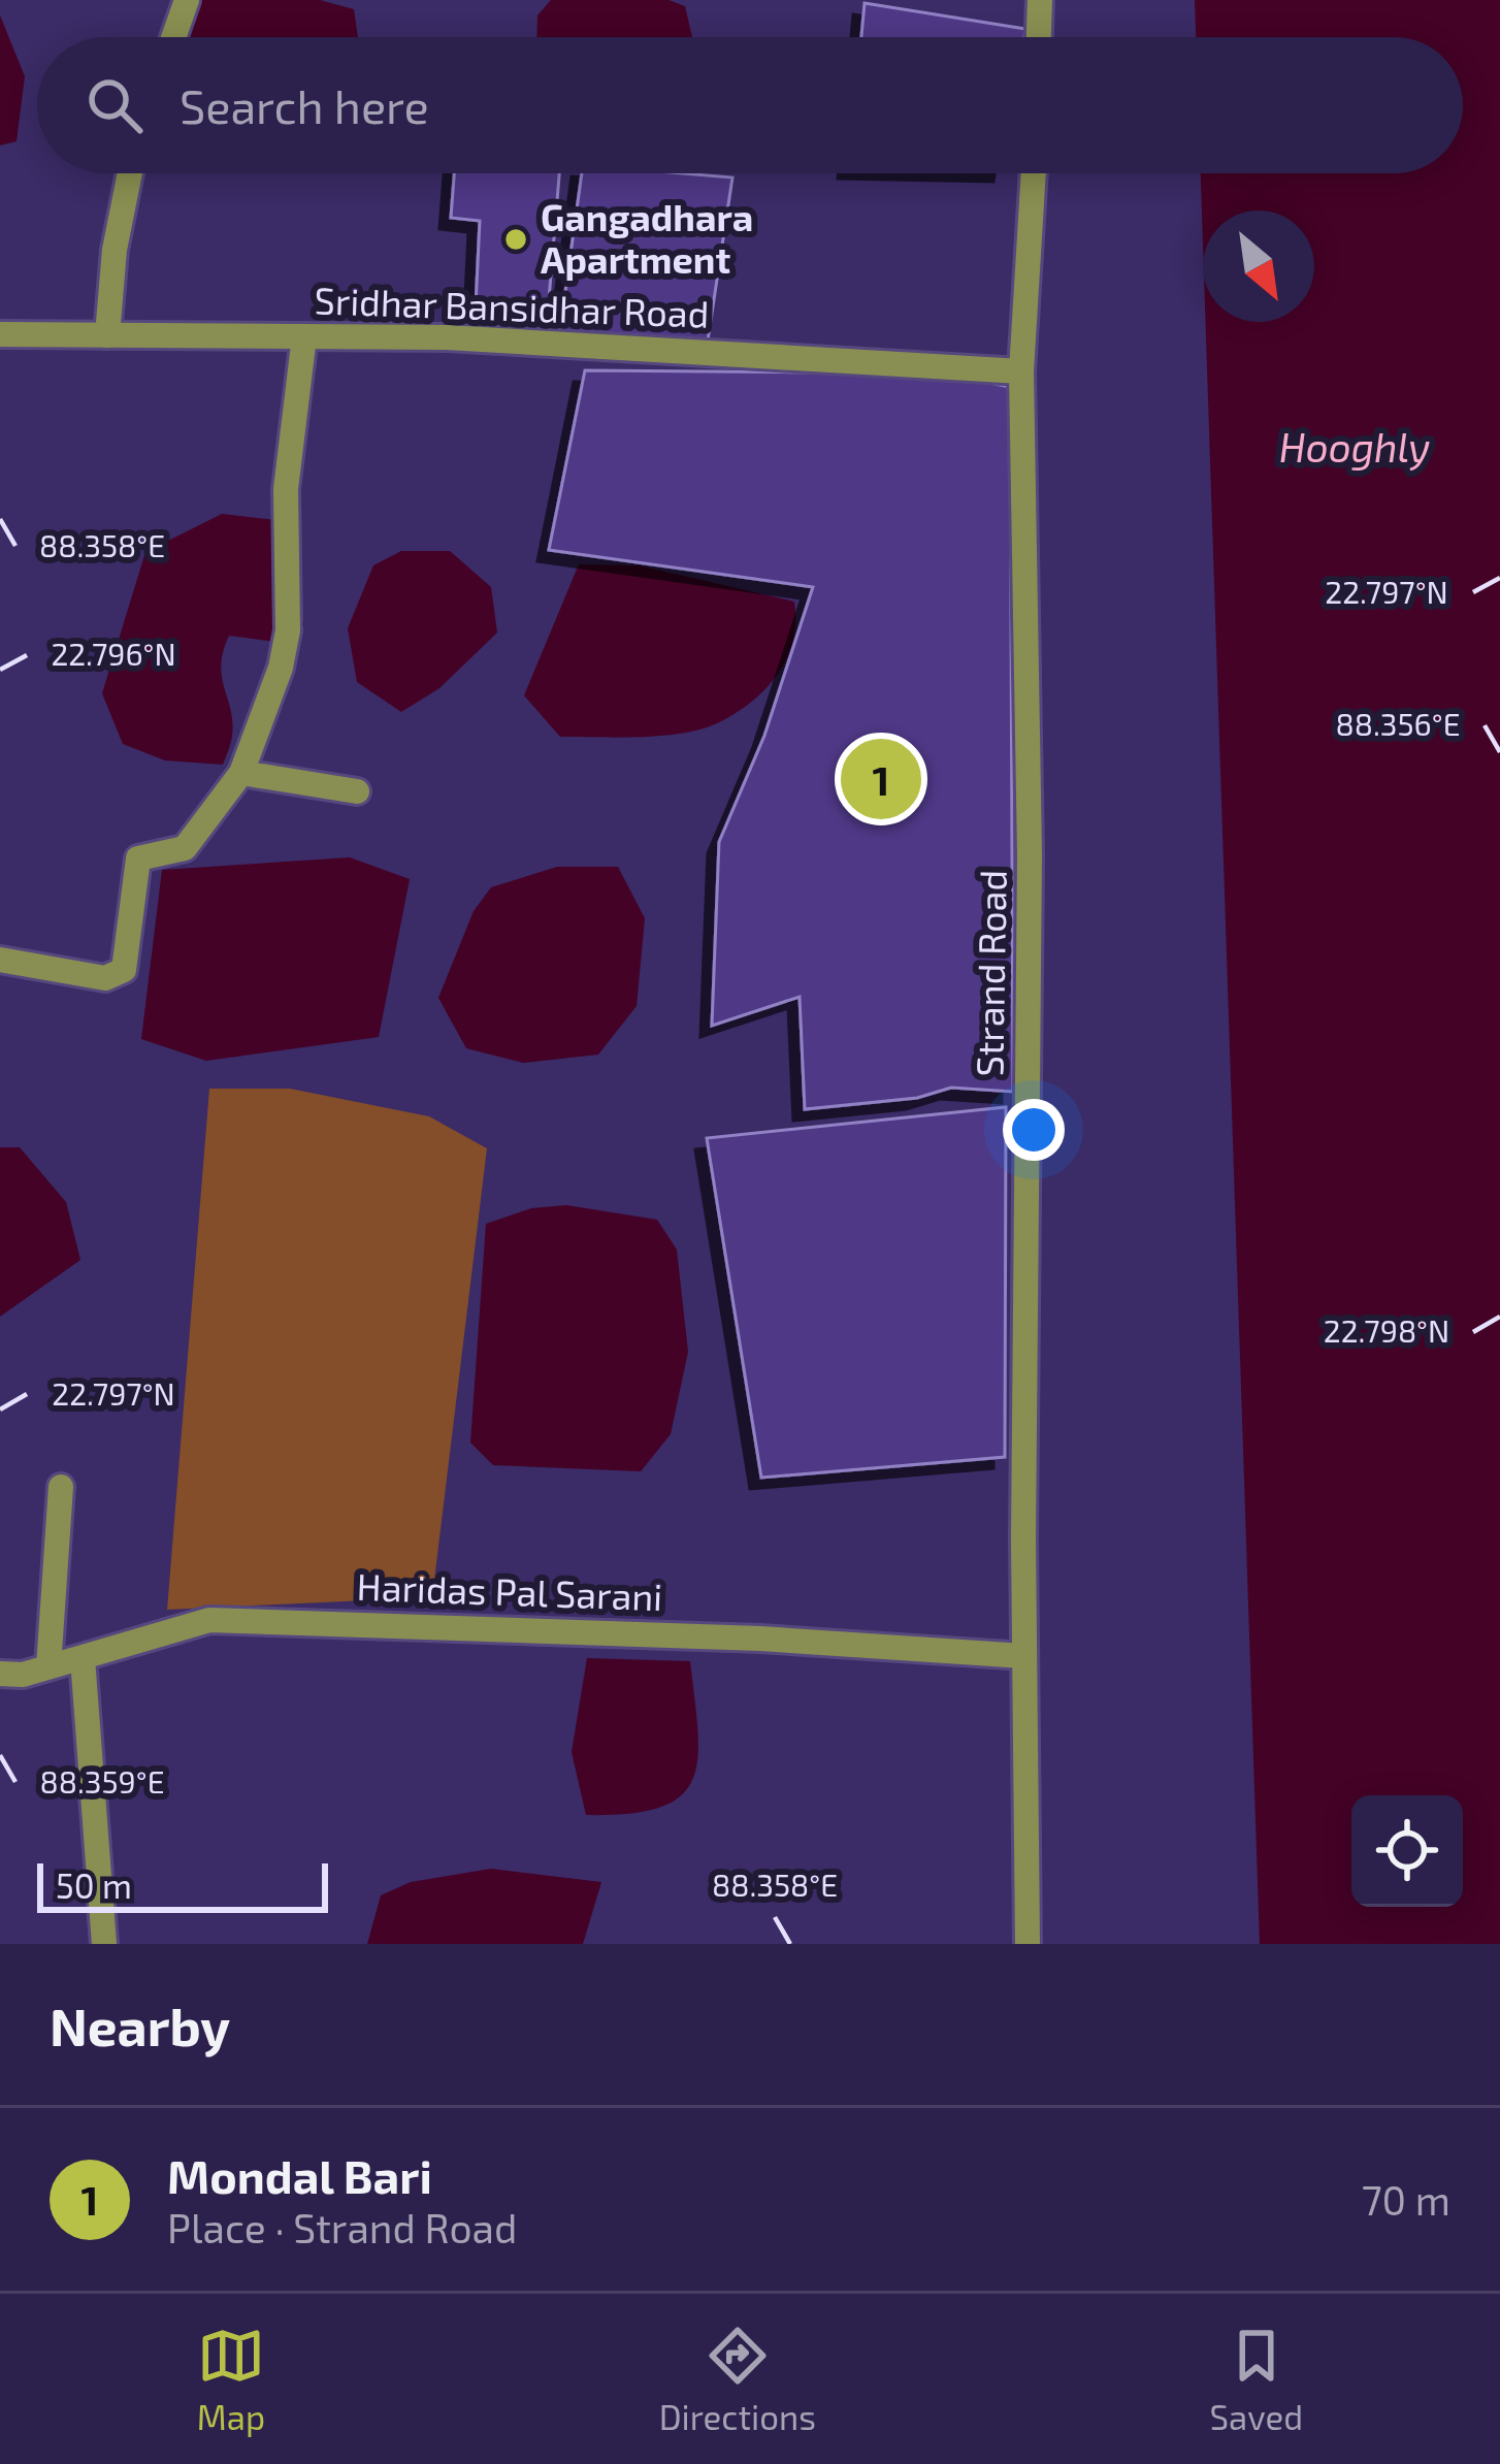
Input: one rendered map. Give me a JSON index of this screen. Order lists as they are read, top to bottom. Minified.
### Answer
{"streets":{"street":["Sridhar Bansidhar Road","Strand Road","Haridas Pal Sarani"]},"crossings":[["Sridhar Bansidhar Road","Strand Road"],["Strand Road","Haridas Pal Sarani"]],"water":["Hooghly"],"places":["Gangadhara Apartment"],"scale_bar":"50 m","north":"bottom right","page":{"search":"Search here","pins":"1","scale":"50 m","heading":"Nearby","list":[{"mark":"1","name":"Mondal Bari","note":"Place · Strand Road","value":"70 m"}],"nav":["Map","Directions","Saved"]},"coordinates":["88.358°E","22.797°N","22.796°N","88.356°E","22.798°N","88.359°E"]}
